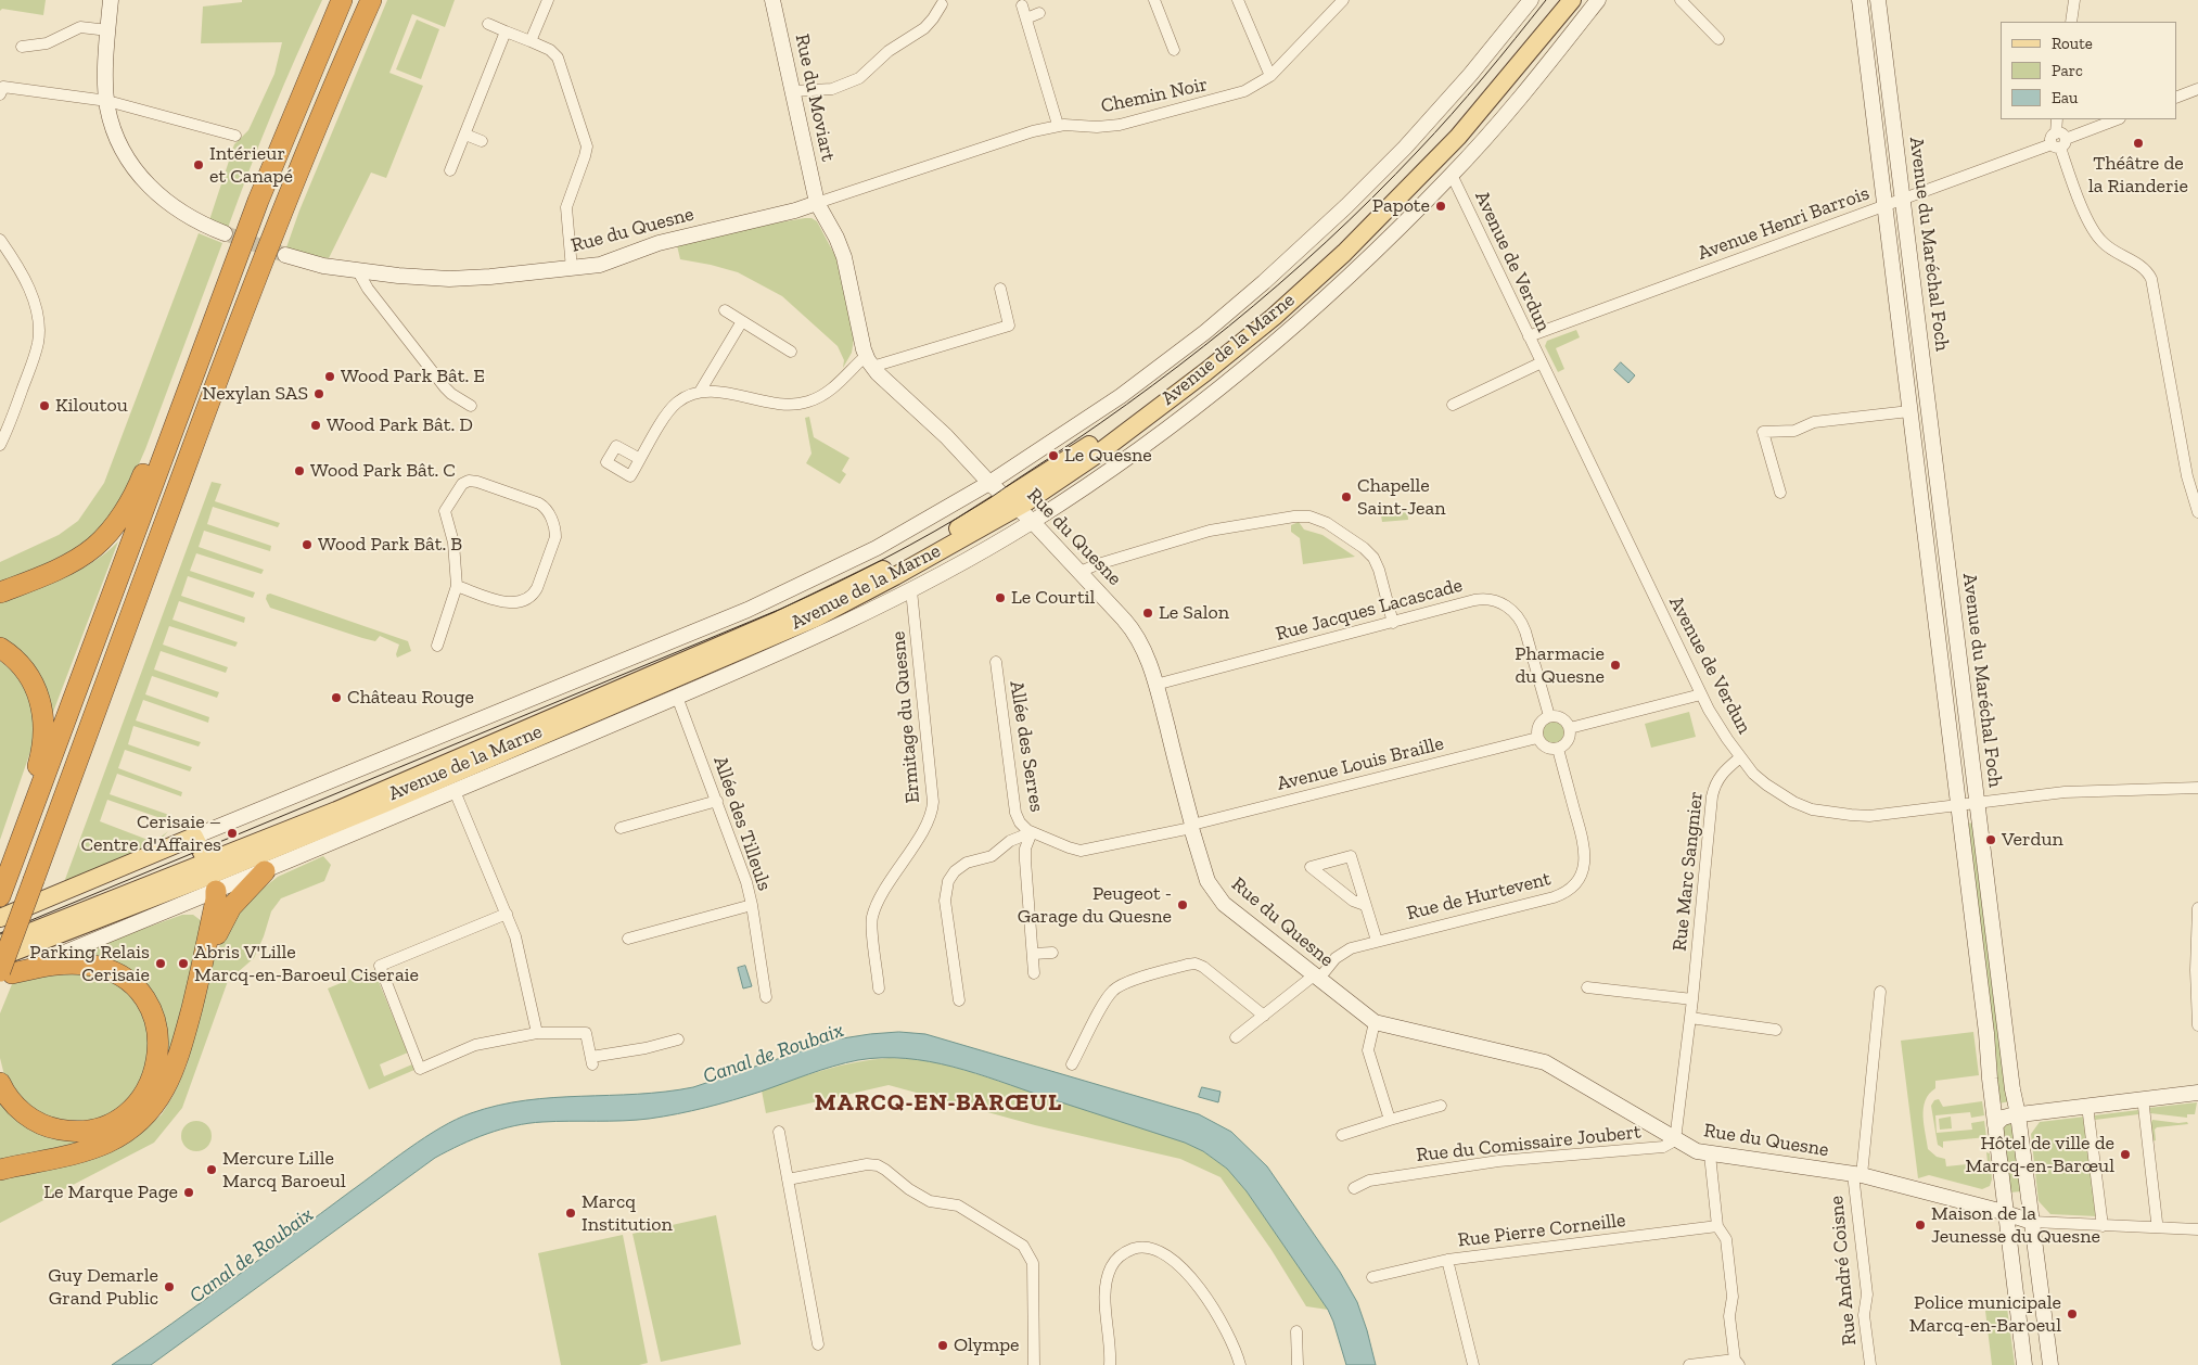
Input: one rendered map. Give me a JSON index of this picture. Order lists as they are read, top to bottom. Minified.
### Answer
{"streets":{"main road":["Avenue de la Marne"],"street":["Chemin Noir","Rue du Moviart","Avenue Henri Barrois","Rue du Quesne","Avenue du Maréchal Foch","Avenue de Verdun","Rue Jacques Lacascade","Ermitage du Quesne","Allée des Serres","Avenue Louis Braille","Allée des Tilleuls","Rue Marc Sangnier","Rue de Hurtevent","Rue du Comissaire Joubert","Rue Pierre Corneille","Rue André Coisne"]},"crossings":[["Chemin Noir","Rue du Moviart"],["Chemin Noir","Rue du Quesne"],["Rue du Moviart","Rue du Quesne"],["Avenue Henri Barrois","Avenue du Maréchal Foch"],["Avenue Henri Barrois","Avenue de Verdun"],["Rue du Quesne","Avenue du Maréchal Foch"],["Rue du Quesne","Avenue de la Marne"],["Rue du Quesne","Rue Jacques Lacascade"],["Rue du Quesne","Allée des Serres"],["Rue du Quesne","Avenue Louis Braille"],["Rue du Quesne","Rue Marc Sangnier"],["Rue du Quesne","Rue de Hurtevent"],["Rue du Quesne","Rue du Comissaire Joubert"],["Rue du Quesne","Rue André Coisne"],["Avenue du Maréchal Foch","Avenue de Verdun"],["Avenue de Verdun","Avenue de la Marne"],["Avenue de Verdun","Rue Marc Sangnier"],["Avenue de la Marne","Ermitage du Quesne"],["Avenue de la Marne","Allée des Tilleuls"],["Rue Jacques Lacascade","Avenue Louis Braille"],["Rue Jacques Lacascade","Rue de Hurtevent"],["Allée des Serres","Avenue Louis Braille"],["Avenue Louis Braille","Rue de Hurtevent"],["Rue Marc Sangnier","Rue du Comissaire Joubert"]],"districts":["MARCQ-EN-BARŒUL"],"water":["Canal de Roubaix"],"places":["Théâtre de la Rianderie","Intérieur et Canapé","Papote","Wood Park Bât. E","Nexylan SAS","Kiloutou","Wood Park Bât. D","Le Quesne","Wood Park Bât. C","Chapelle Saint-Jean","Wood Park Bât. B","Le Courtil","Le Salon","Pharmacie du Quesne","Château Rouge","Cerisaie – Centre d'Affaires","Verdun","Peugeot - Garage du Quesne","Parking Relais Cerisaie","Abris V'Lille Marcq-en-Baroeul Ciseraie","Hôtel de ville de Marcq-en-Barœul","Mercure Lille Marcq Baroeul","Le Marque Page","Marcq Institution","Maison de la Jeunesse du Quesne","Guy Demarle Grand Public","Police municipale Marcq-en-Baroeul","Olympe"],"legend":["Route","Parc","Eau"]}
